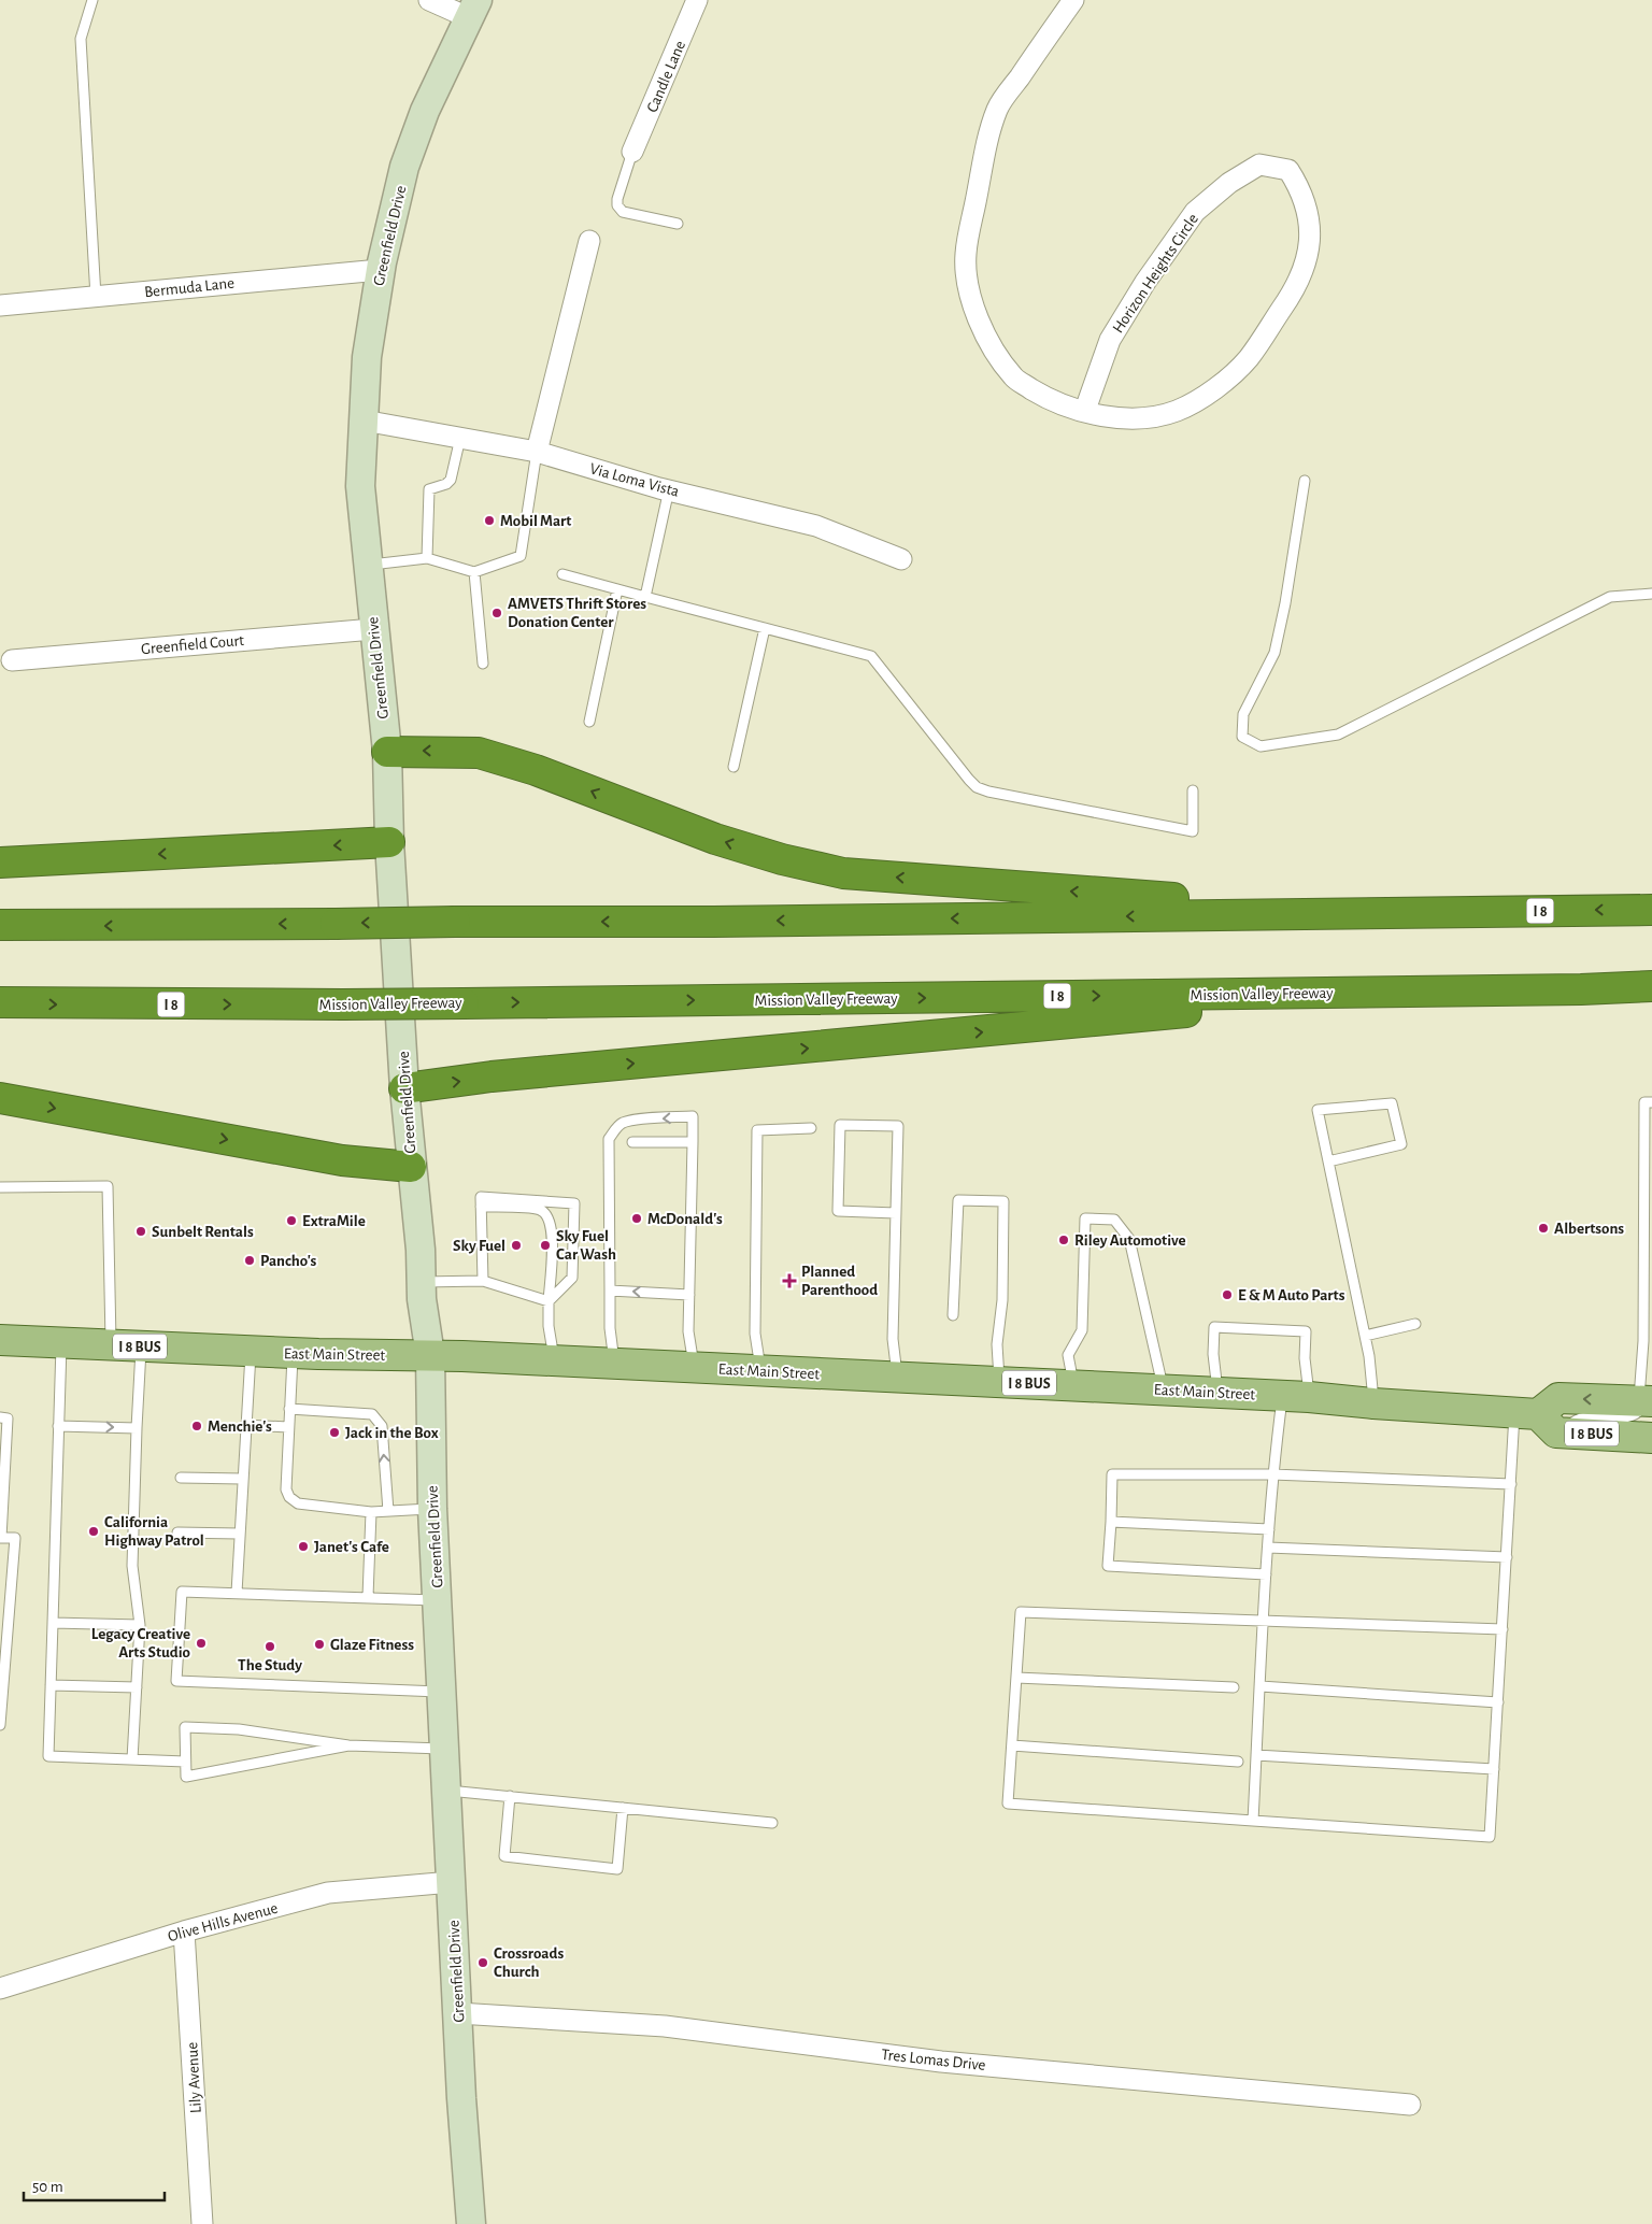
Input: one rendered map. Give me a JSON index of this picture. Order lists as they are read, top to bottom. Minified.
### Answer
{"streets":{"highway":["I 8","Mission Valley Freeway"],"main road":["Greenfield Drive","I 8 BUS","East Main Street"],"street":["Candle Lane","Horizon Heights Circle","Bermuda Lane","Via Loma Vista","Greenfield Court","Olive Hills Avenue","Tres Lomas Drive","Lily Avenue"]},"crossings":[["Greenfield Drive","Bermuda Lane"],["Greenfield Drive","Via Loma Vista"],["Greenfield Drive","Greenfield Court"],["Greenfield Drive","East Main Street"],["Greenfield Drive","Olive Hills Avenue"],["Greenfield Drive","Tres Lomas Drive"],["I 8 BUS","East Main Street"],["Olive Hills Avenue","Lily Avenue"]],"places":{"other":["Mobil Mart","AMVETS Thrift Stores Donation Center","McDonald's","ExtraMile","Albertsons","Sunbelt Rentals","Riley Automotive","Sky Fuel","Sky Fuel Car Wash","Pancho's","E & M Auto Parts","Menchie's","Jack in the Box","California Highway Patrol","Janet's Cafe","Legacy Creative Arts Studio","Glaze Fitness","The Study","Crossroads Church"],"health":["Planned Parenthood"]},"scale_bar":"50 m"}
